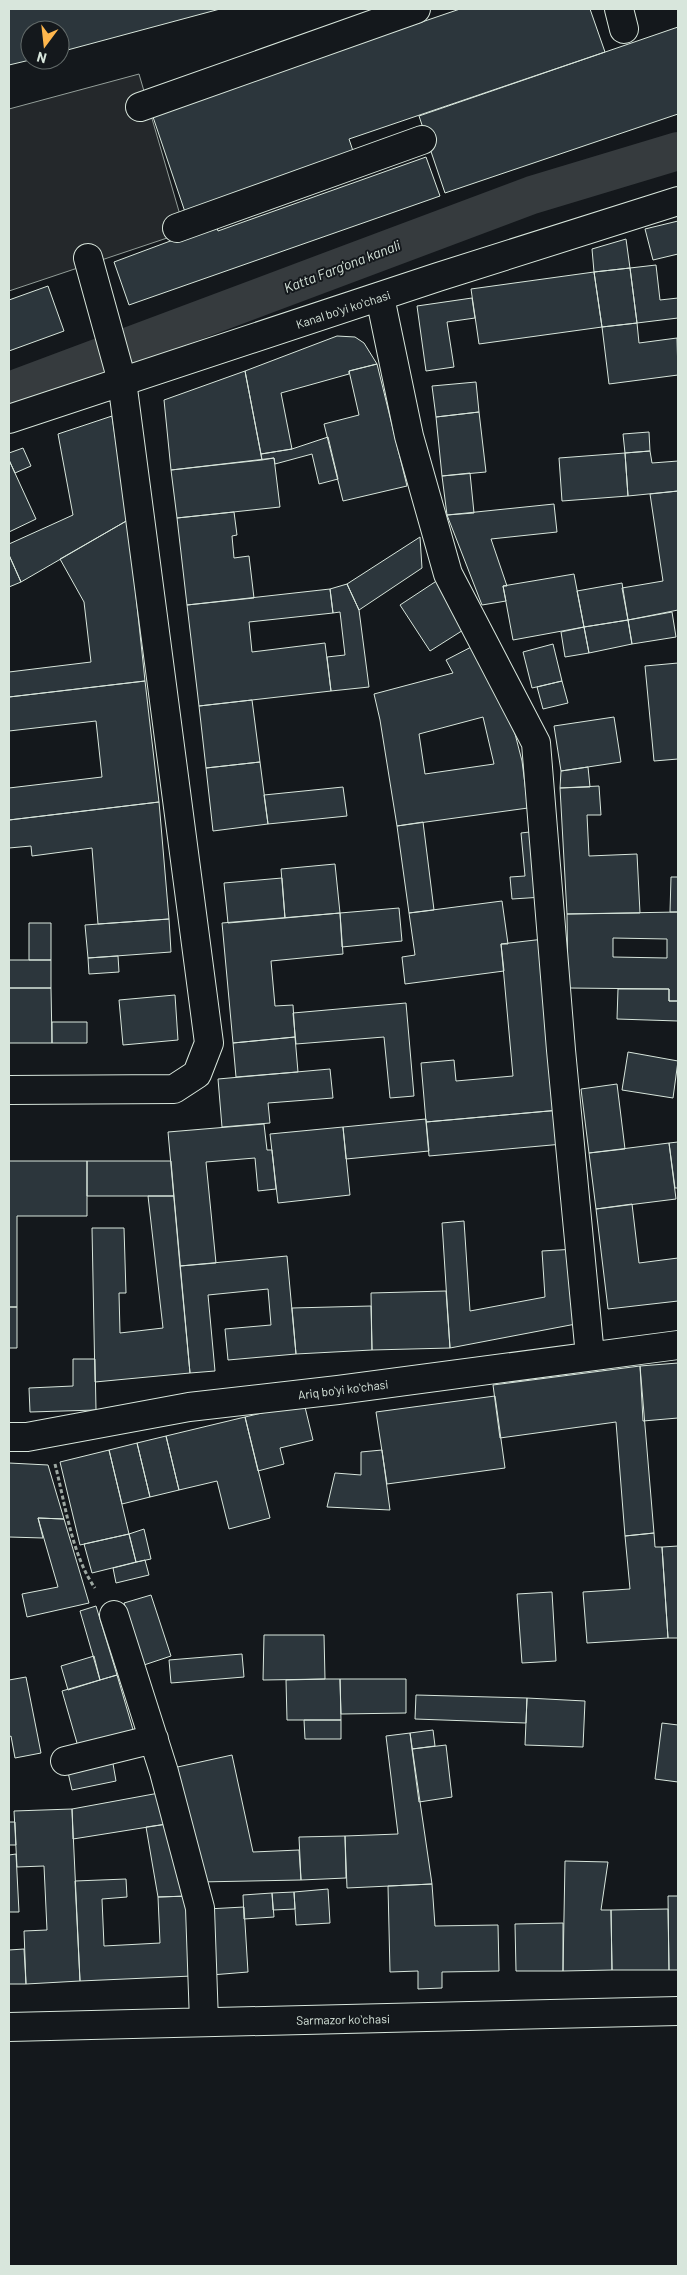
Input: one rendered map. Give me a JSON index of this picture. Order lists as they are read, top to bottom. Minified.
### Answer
{"streets":{"street":["Kanal boʻyi koʻchasi","Ariq boʻyi koʻchasi","Sarmazor koʻchasi"]},"water":["Katta Farg'ona kanali"],"north":"bottom"}
